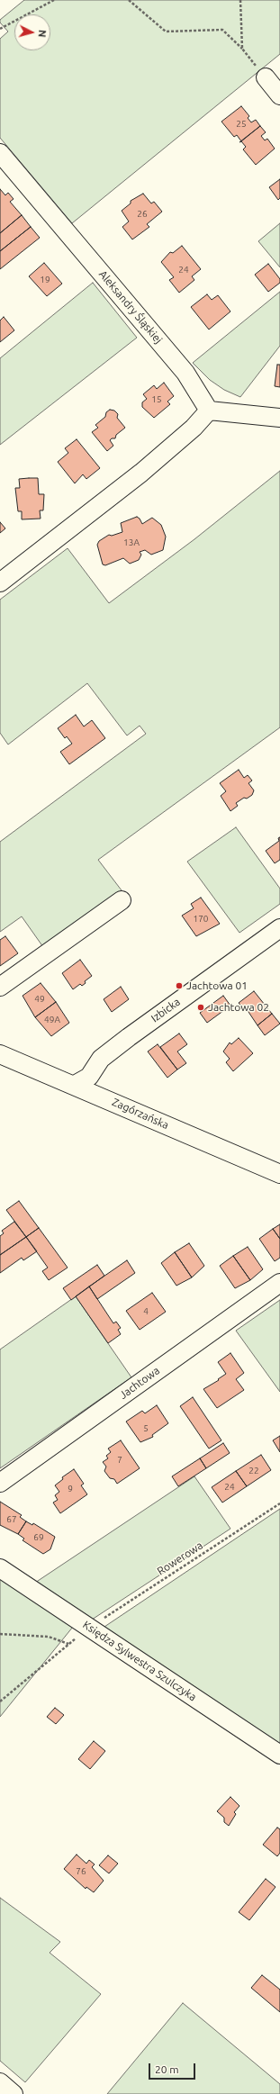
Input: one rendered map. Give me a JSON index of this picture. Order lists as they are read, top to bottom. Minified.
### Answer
{"streets":{"street":["Aleksandry Śląskiej","Izbicka","Zagórzańska","Jachtowa","Księdza Sylwestra Szulczyka"],"path":["Rowerowa"]},"crossings":[["Izbicka","Zagórzańska"],["Rowerowa","Księdza Sylwestra Szulczyka"]],"places":["Jachtowa 01","Jachtowa 02"],"house_numbers":["25","26","24","19","15","13A","170","49","49A","4","5","7","22","24","9","67","69","76"],"scale_bar":"20 m","north":"right"}
